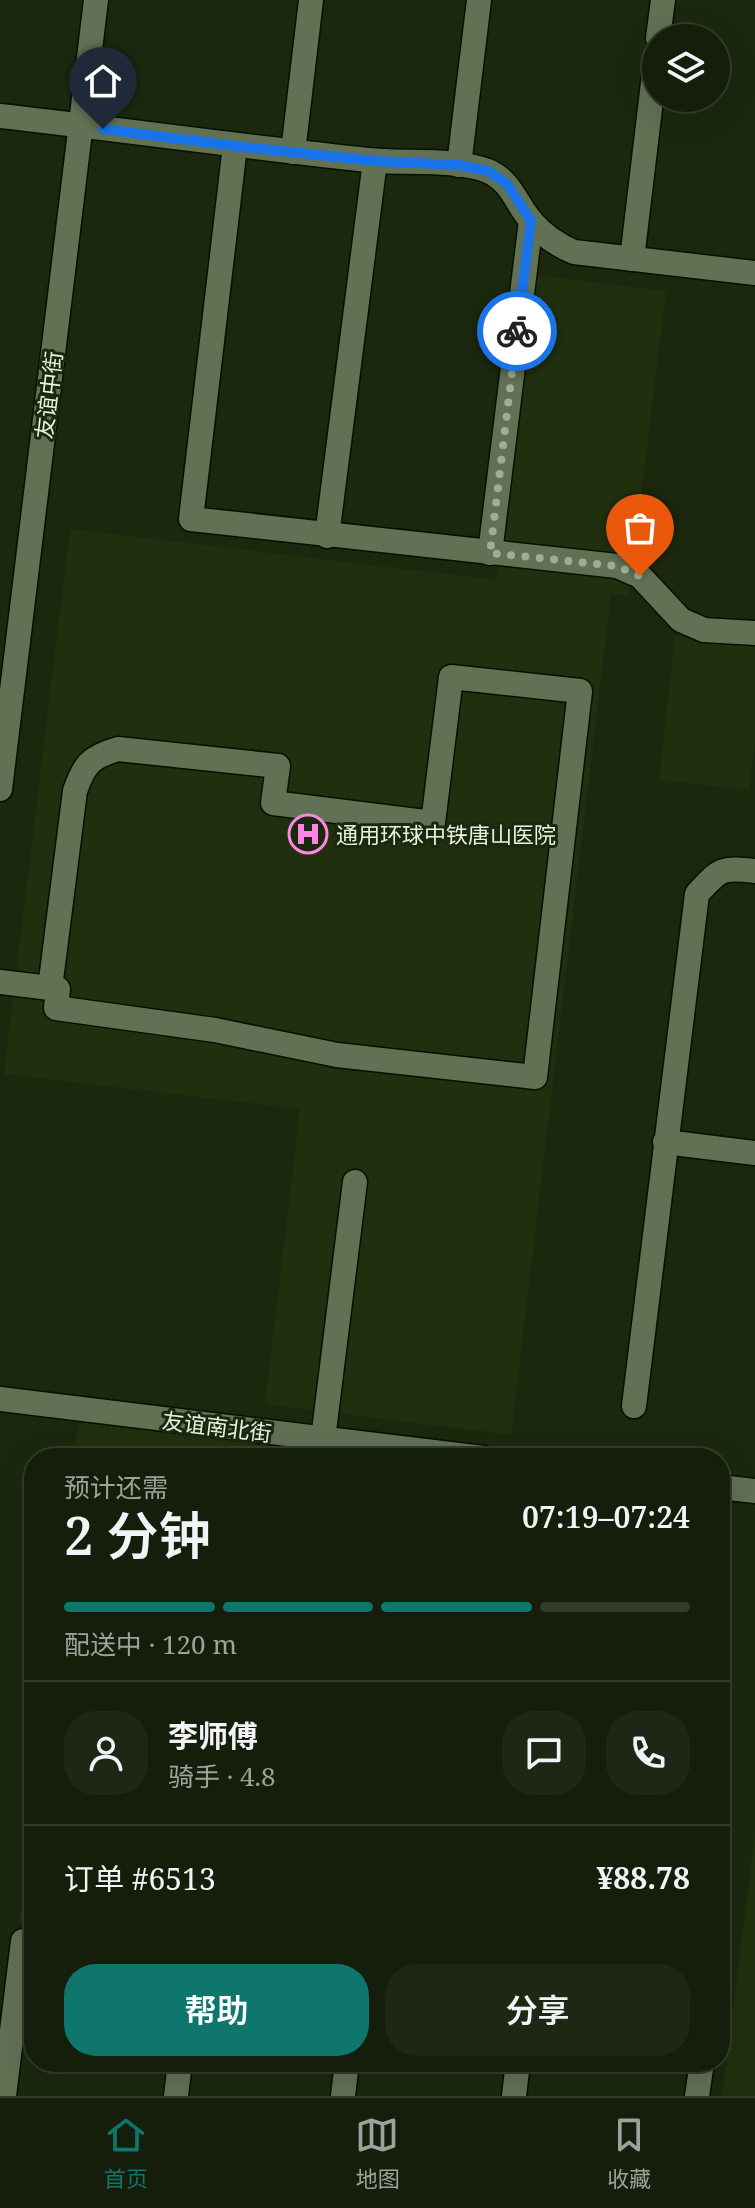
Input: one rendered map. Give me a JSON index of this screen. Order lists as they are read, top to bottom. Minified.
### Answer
{"streets":{"street":["友谊中街","友谊南北街"]},"places":{"hospital":["通用环球中铁唐山医院"]},"page":{"heading":["2 分钟","预计还需","07:19–07:24"],"panel":["李师傅","骑手 · 4.8","订单 #6513","¥88.78"],"bar":"配送中 · 120 m","buttons":["帮助","分享"],"tabs":["首页","地图","收藏"]}}
